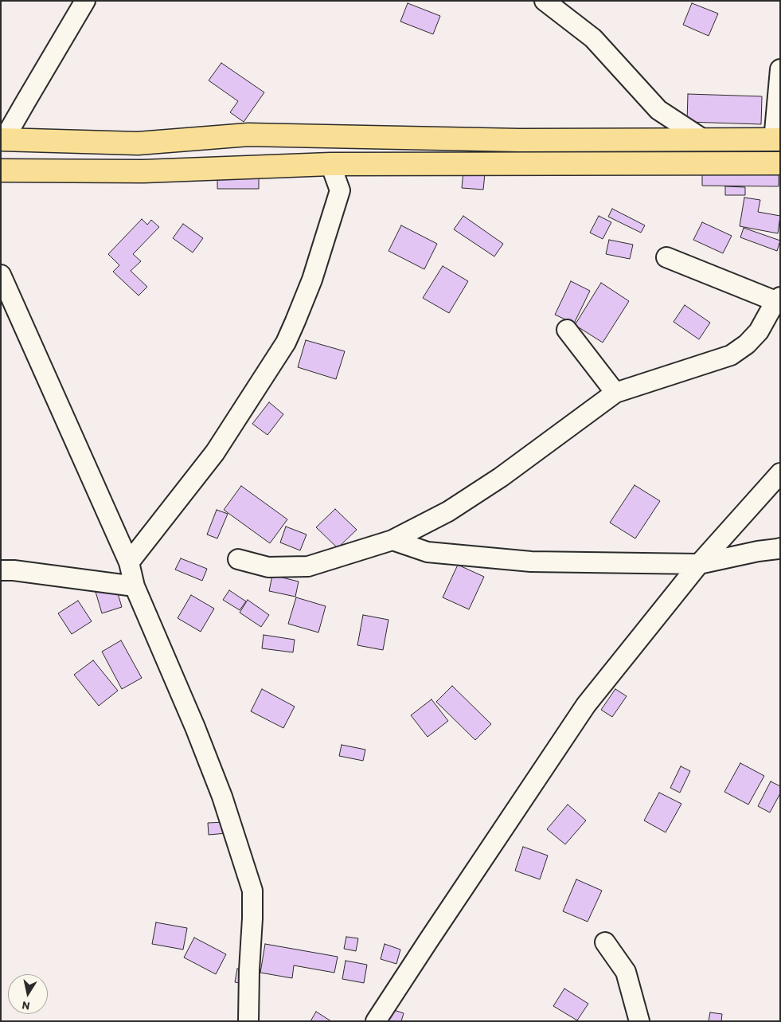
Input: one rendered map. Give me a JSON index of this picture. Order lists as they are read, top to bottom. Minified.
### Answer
{"north":"bottom"}
